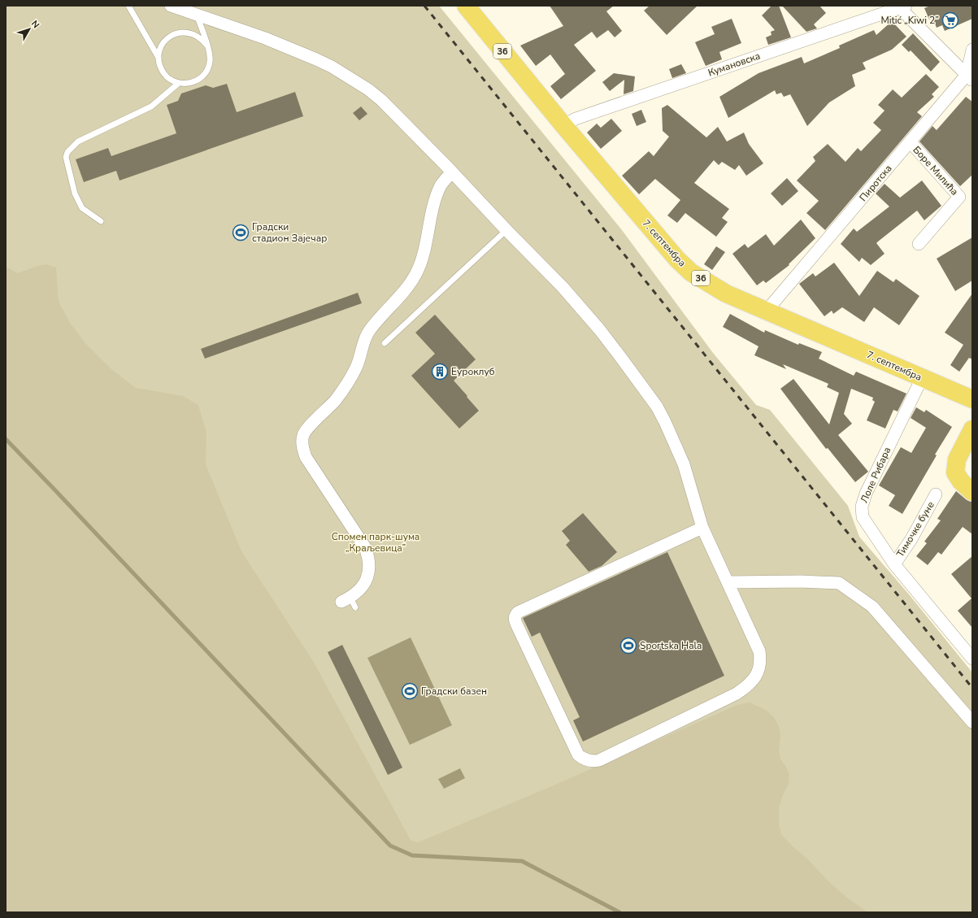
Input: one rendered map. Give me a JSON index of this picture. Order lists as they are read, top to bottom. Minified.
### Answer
{"streets":{"main road":["36","7. септембра"],"street":["Кумановска","Боре Милића","Пиротска","Лоле Рибара","Тимочке буне"]},"crossings":[["36","7. септембра"],["Кумановска","7. септембра"],["Боре Милића","Пиротска"],["Пиротска","7. септембра"],["7. септембра","Лоле Рибара"],["Лоле Рибара","Тимочке буне"]],"parks":["Спомен парк-шума „Краљевица”"],"places":{"supermarket":["Mitić „Kiwi 2”"],"sports":["Градски стадион Зајечар","Sportska Hala","Градски базен"],"building":["Еуроклуб"]},"north":"top right"}
